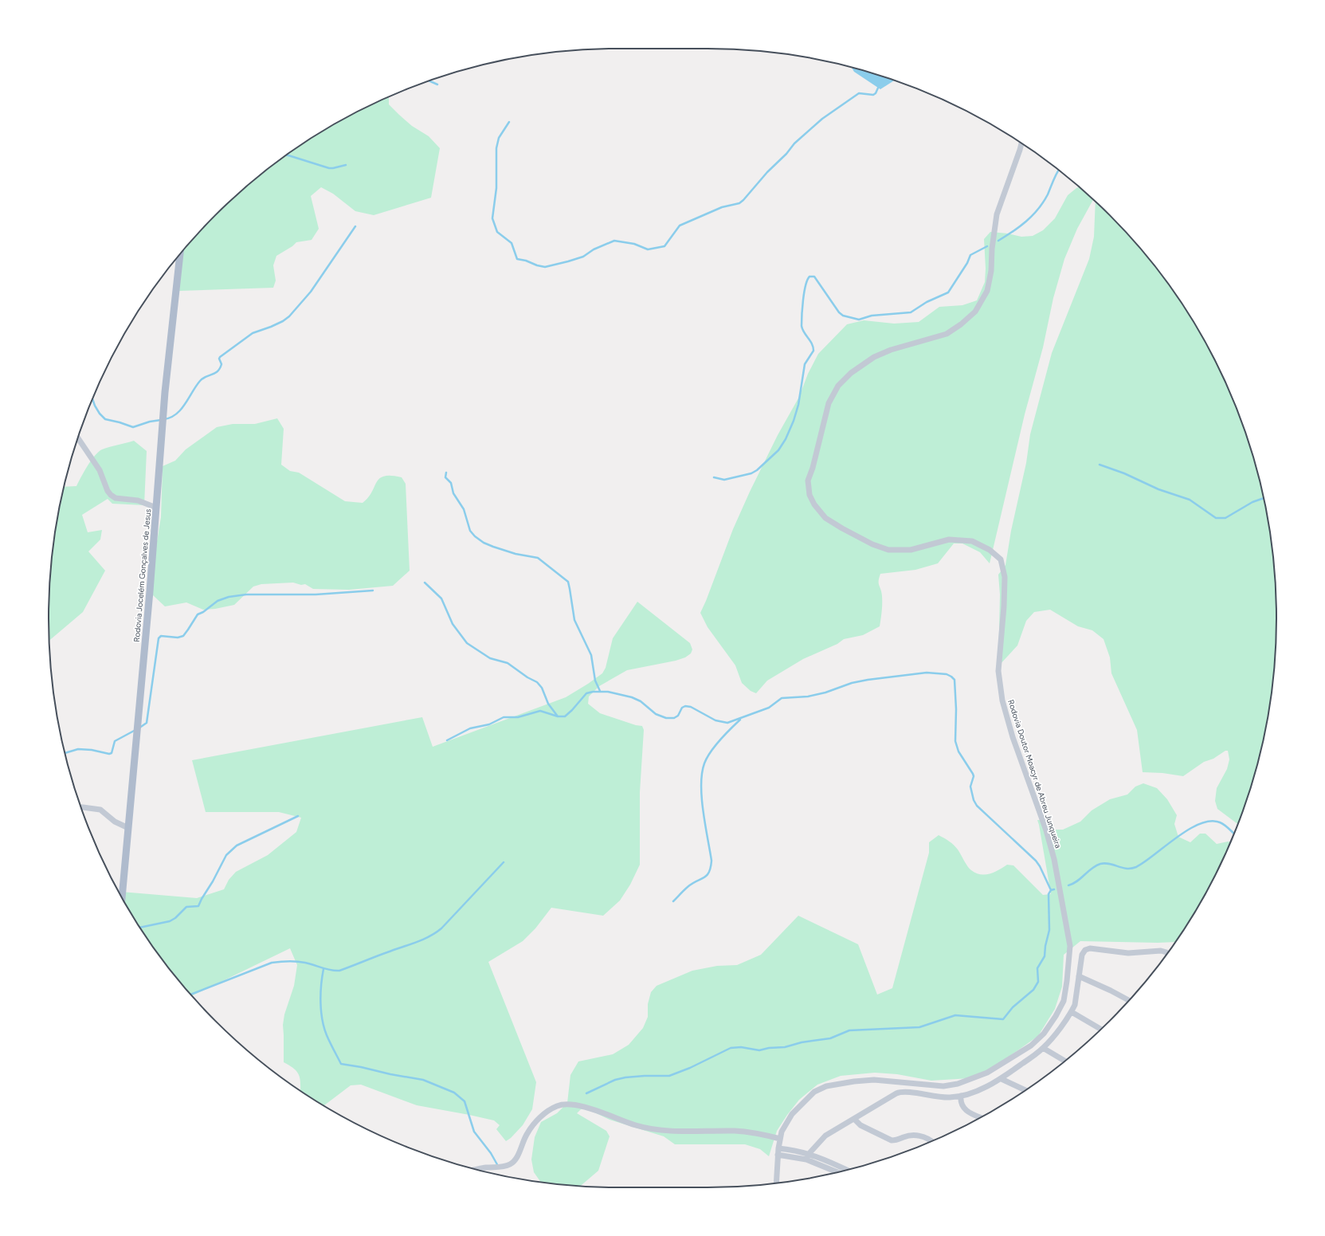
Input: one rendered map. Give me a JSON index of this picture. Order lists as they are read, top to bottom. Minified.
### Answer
{"streets":{"main road":["Rodovia Jocelém Gonçalves de Jesus"],"street":["Rodovia Doutor Moacyr de Abreu Junqueira"]}}
